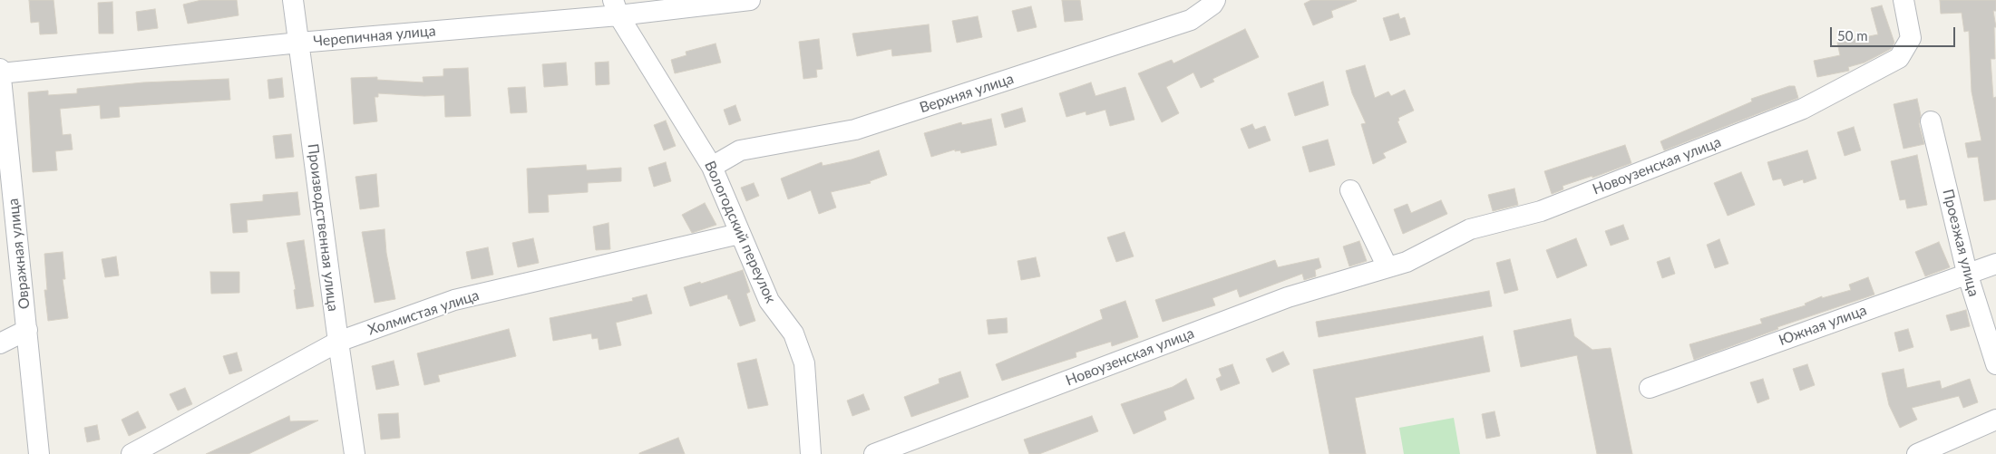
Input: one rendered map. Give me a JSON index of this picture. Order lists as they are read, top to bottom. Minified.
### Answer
{"streets":{"street":["Черепичная улица","Верхняя улица","Новоузенская улица","Производственная улица","Вологодский переулок","Проезжая улица","Овражная улица","Холмистая улица","Южная улица"]},"crossings":[["Черепичная улица","Производственная улица"],["Черепичная улица","Вологодский переулок"],["Черепичная улица","Овражная улица"],["Верхняя улица","Вологодский переулок"],["Производственная улица","Холмистая улица"],["Вологодский переулок","Холмистая улица"],["Проезжая улица","Южная улица"]],"scale_bar":"50 m"}
